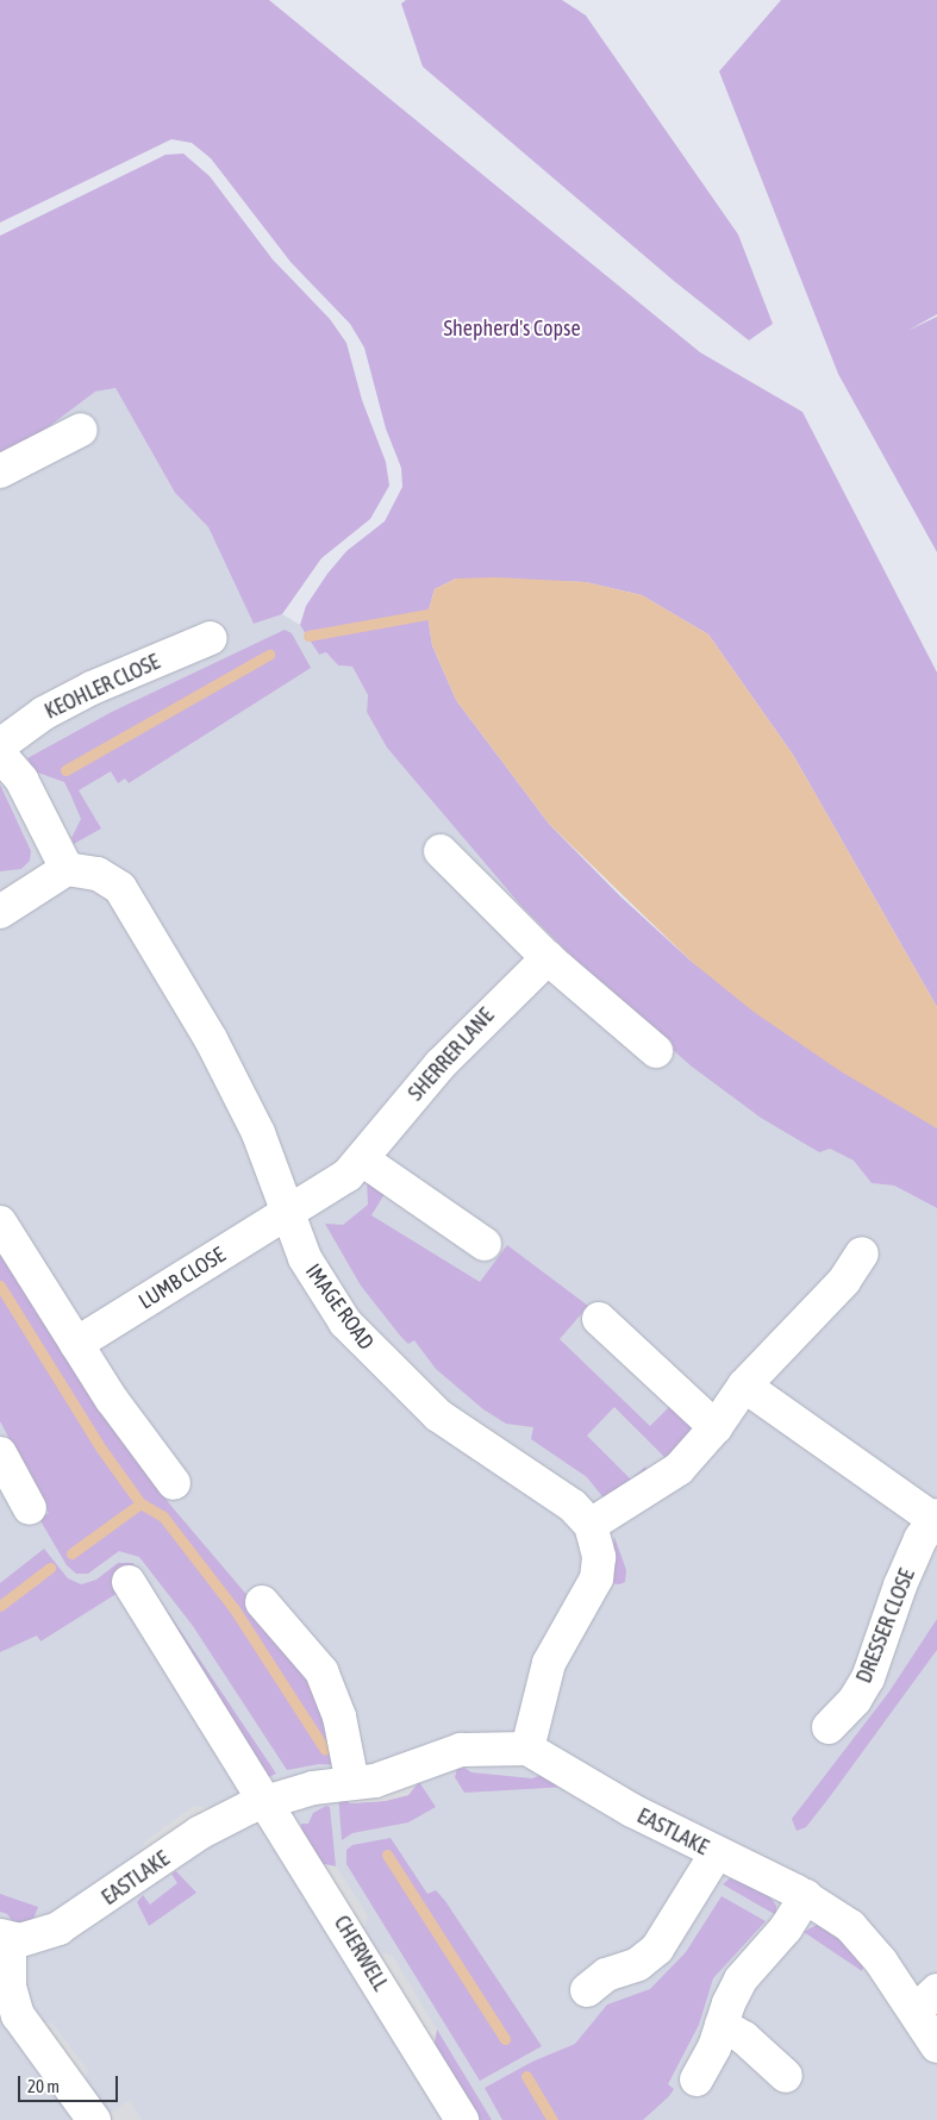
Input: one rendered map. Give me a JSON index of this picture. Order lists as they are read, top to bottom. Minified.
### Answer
{"streets":{"street":["KEOHLER CLOSE","SHERRER LANE","LUMB CLOSE","IMAGE ROAD","DRESSER CLOSE","EASTLAKE","CHERWELL"]},"crossings":[["SHERRER LANE","LUMB CLOSE"],["SHERRER LANE","IMAGE ROAD"],["LUMB CLOSE","IMAGE ROAD"],["EASTLAKE","CHERWELL"]],"parks":["Shepherd's Copse"],"scale_bar":"20 m"}
